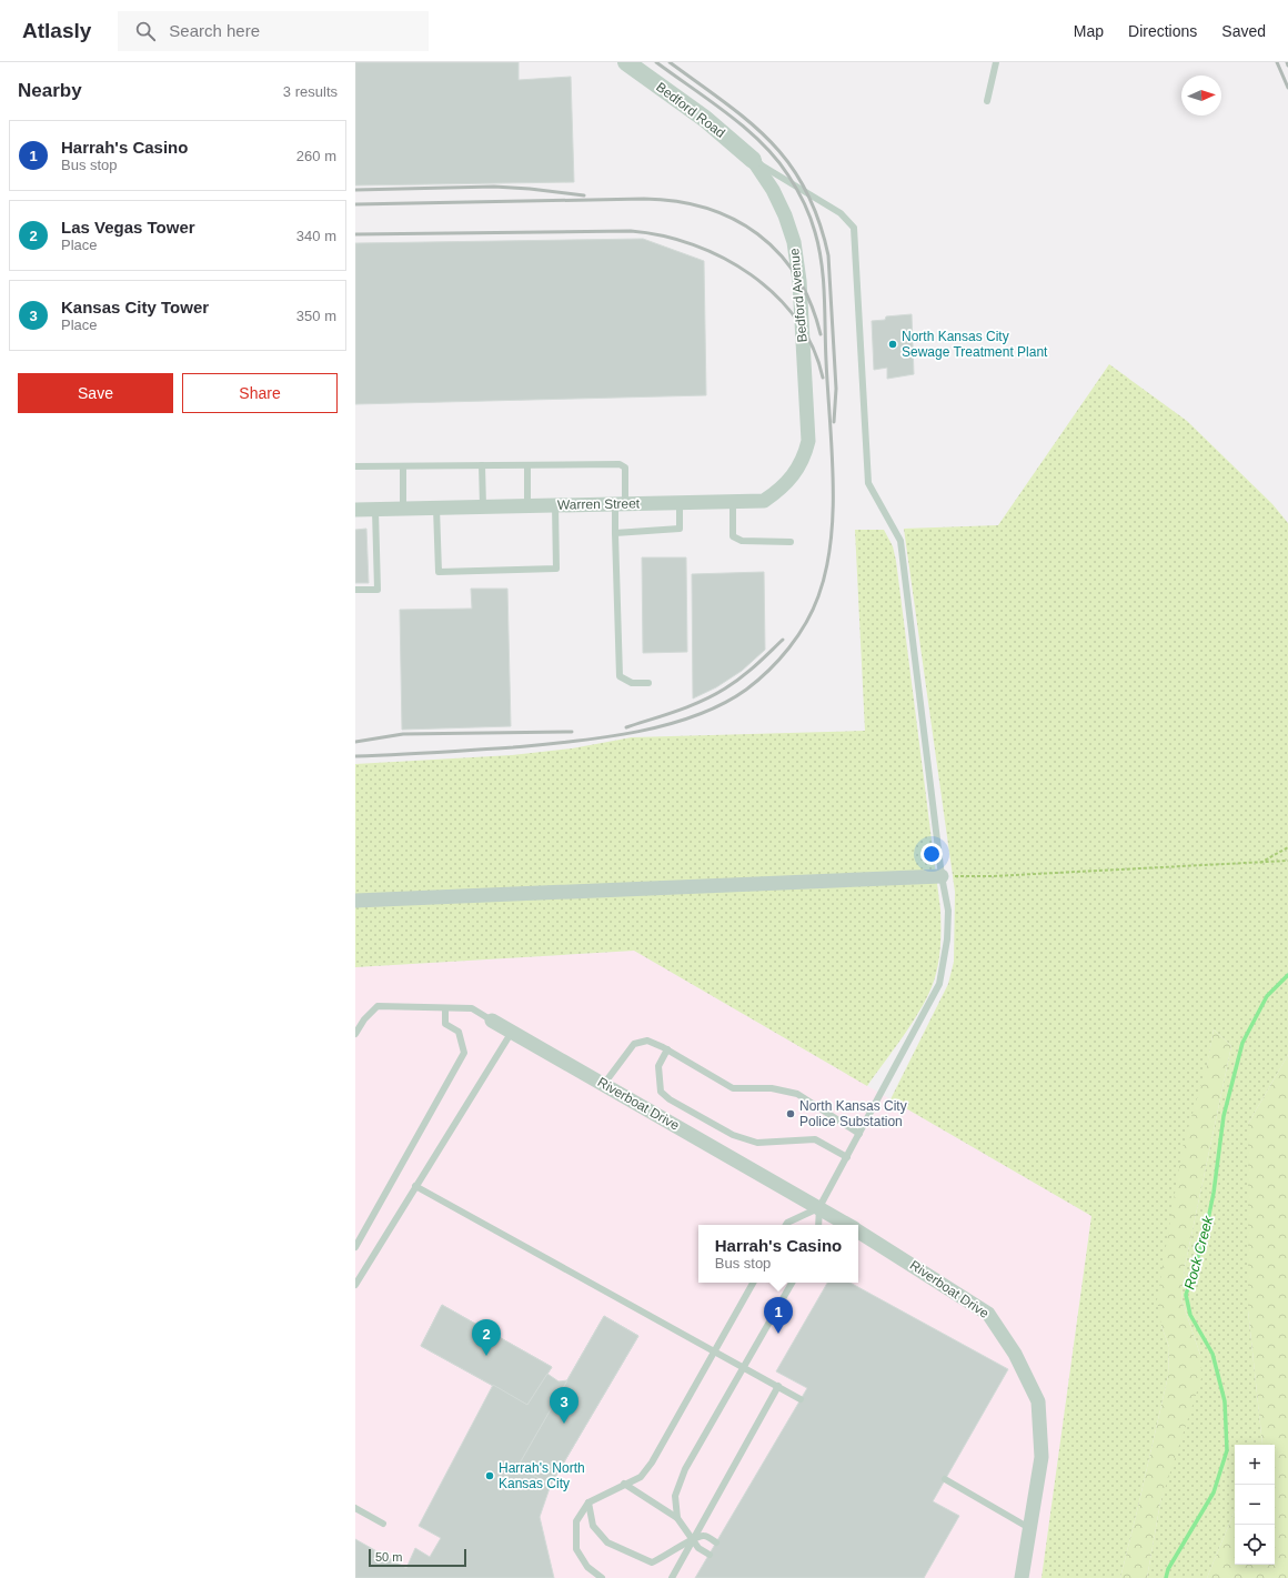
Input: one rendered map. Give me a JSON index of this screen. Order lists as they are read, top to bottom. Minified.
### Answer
{"streets":{"street":["Bedford Road","Bedford Avenue","Warren Street","Riverboat Drive"]},"crossings":[["Bedford Road","Bedford Avenue"],["Bedford Avenue","Warren Street"]],"water":["Rock Creek"],"places":["North Kansas City Sewage Treatment Plant","North Kansas City Police Substation","Harrah's North Kansas City"],"scale_bar":"50 m","north":"right","page":{"header":"Atlasly","search":"Search here","nav":["Map","Directions","Saved"],"heading":["Nearby","3 results"],"list":[{"mark":"1","name":"Harrah's Casino","note":"Bus stop","value":"260 m"},{"mark":"2","name":"Las Vegas Tower","note":"Place","value":"340 m"},{"mark":"3","name":"Kansas City Tower","note":"Place","value":"350 m"}],"buttons":["Save","Share"],"popup":["Harrah's Casino","Bus stop"],"pins":["1","2","3"],"map_buttons":["+","−"],"scale":"50 m"}}
